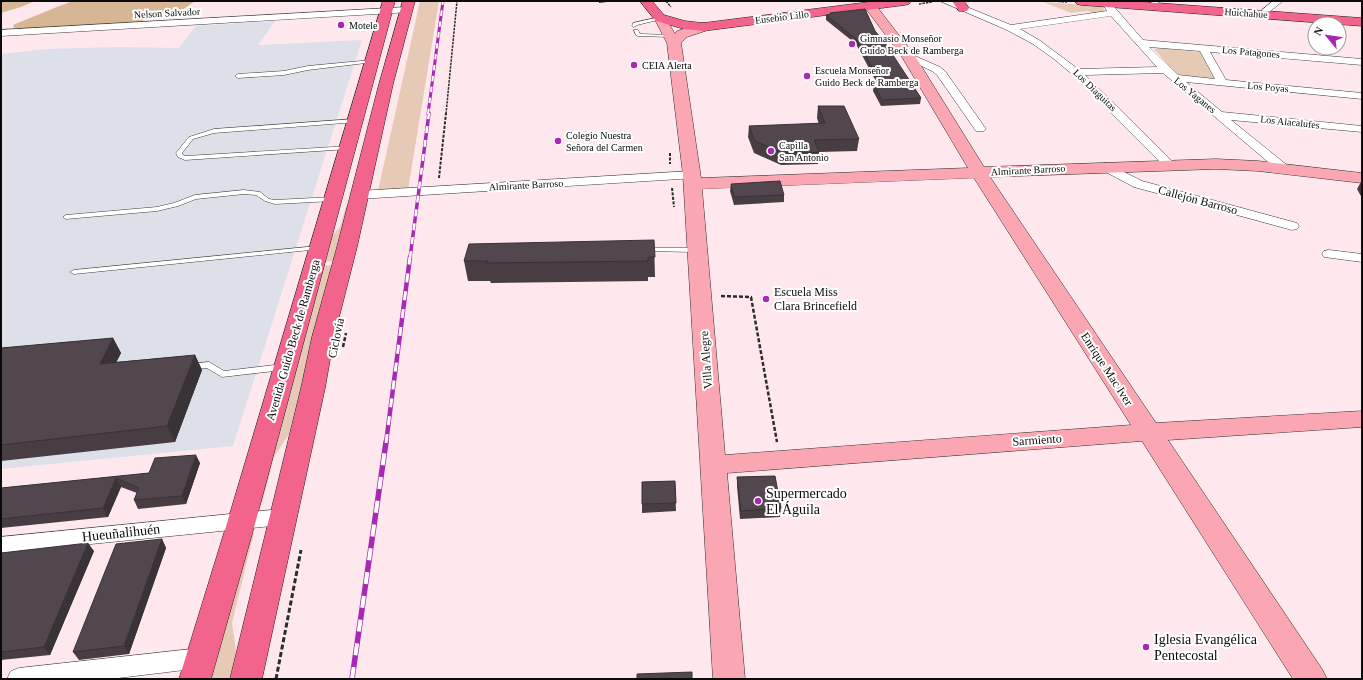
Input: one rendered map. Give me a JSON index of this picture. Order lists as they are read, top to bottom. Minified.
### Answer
{"streets":{"main road":["Huichahue","Eusebio Lillo","Almirante Barroso","Avenida Guido Beck de Ramberga","Villa Alegre","Enrique Mac Iver","Sarmiento"],"street":["Nelson Salvador","Los Patagones","Los Poyas","Los Diaguitas","Los Yaganes","Los Alacalufes","Callejón Barroso","Hueuñalihuén"],"path":["Ciclovía"]},"crossings":[["Nelson Salvador","Avenida Guido Beck de Ramberga"],["Eusebio Lillo","Villa Alegre"],["Eusebio Lillo","Enrique Mac Iver"],["Los Patagones","Los Yaganes"],["Los Poyas","Los Yaganes"],["Los Diaguitas","Almirante Barroso"],["Los Yaganes","Los Alacalufes"],["Los Yaganes","Almirante Barroso"],["Almirante Barroso","Callejón Barroso"],["Almirante Barroso","Villa Alegre"],["Almirante Barroso","Enrique Mac Iver"],["Avenida Guido Beck de Ramberga","Hueuñalihuén"],["Villa Alegre","Sarmiento"],["Enrique Mac Iver","Sarmiento"]],"places":["Motele","Gimnasio Monseñor Guido Beck de Ramberga","CEIA Alerta","Escuela Monseñor Guido Beck de Ramberga","Colegio Nuestra Señora del Carmen","Capilla San Antonio","Escuela Miss Clara Brincefield","Supermercado El Águila","Iglesia Evangélica Pentecostal"],"north":"top left"}
